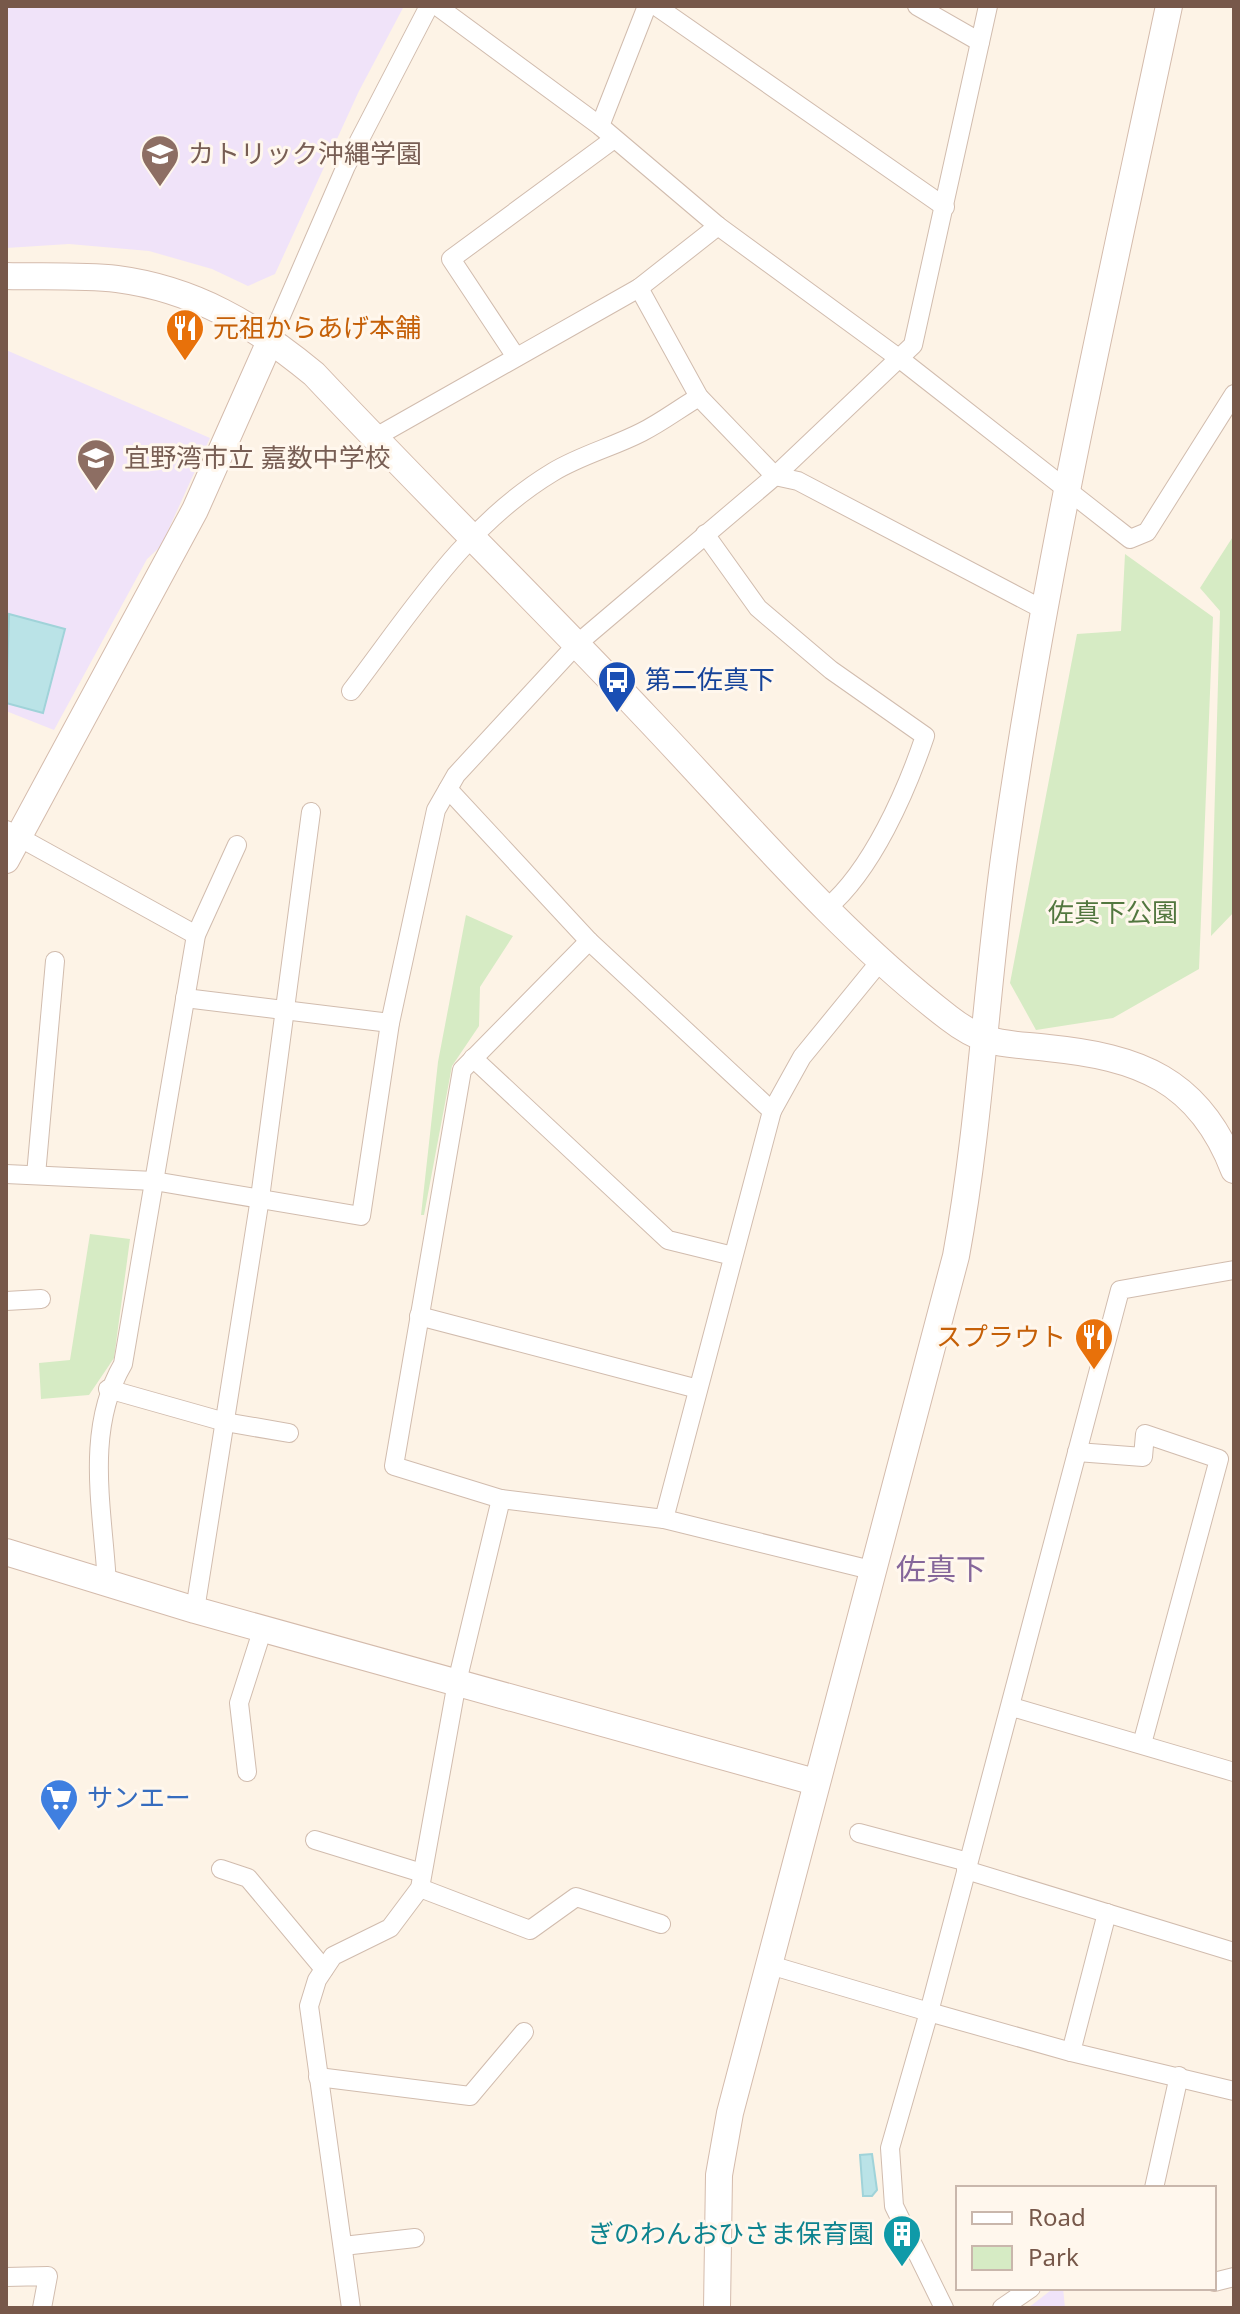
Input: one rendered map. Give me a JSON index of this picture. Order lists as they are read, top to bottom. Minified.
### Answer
{"districts":["佐真下"],"parks":["佐真下公園"],"places":{"school or university":["カトリック沖縄学園","宜野湾市立 嘉数中学校"],"restaurant":["元祖からあげ本舗","スプラウト"],"bus stop":["第二佐真下"],"supermarket":["サンエー"],"building":["ぎのわんおひさま保育園"]},"legend":["Road","Park"]}
